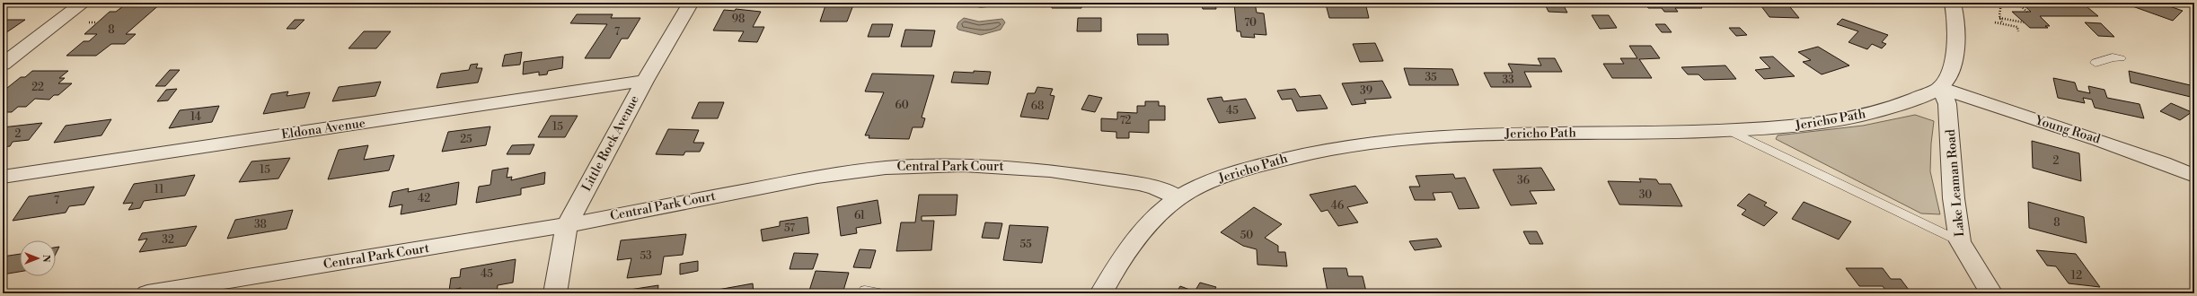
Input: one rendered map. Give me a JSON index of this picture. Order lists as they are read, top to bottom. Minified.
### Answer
{"streets":{"street":["Jericho Path","Eldona Avenue","Young Road","Little Rock Avenue","Central Park Court","Lake Leaman Road"]},"crossings":[["Jericho Path","Young Road"],["Jericho Path","Central Park Court"],["Jericho Path","Lake Leaman Road"],["Eldona Avenue","Little Rock Avenue"],["Young Road","Lake Leaman Road"],["Little Rock Avenue","Central Park Court"]],"house_numbers":["98","70","8","7","35","33","22","39","60","68","45","14","72","15","2","25","2","15","36","11","30","42","7","46","61","8","38","57","50","32","55","53","45","12"],"north":"right"}
